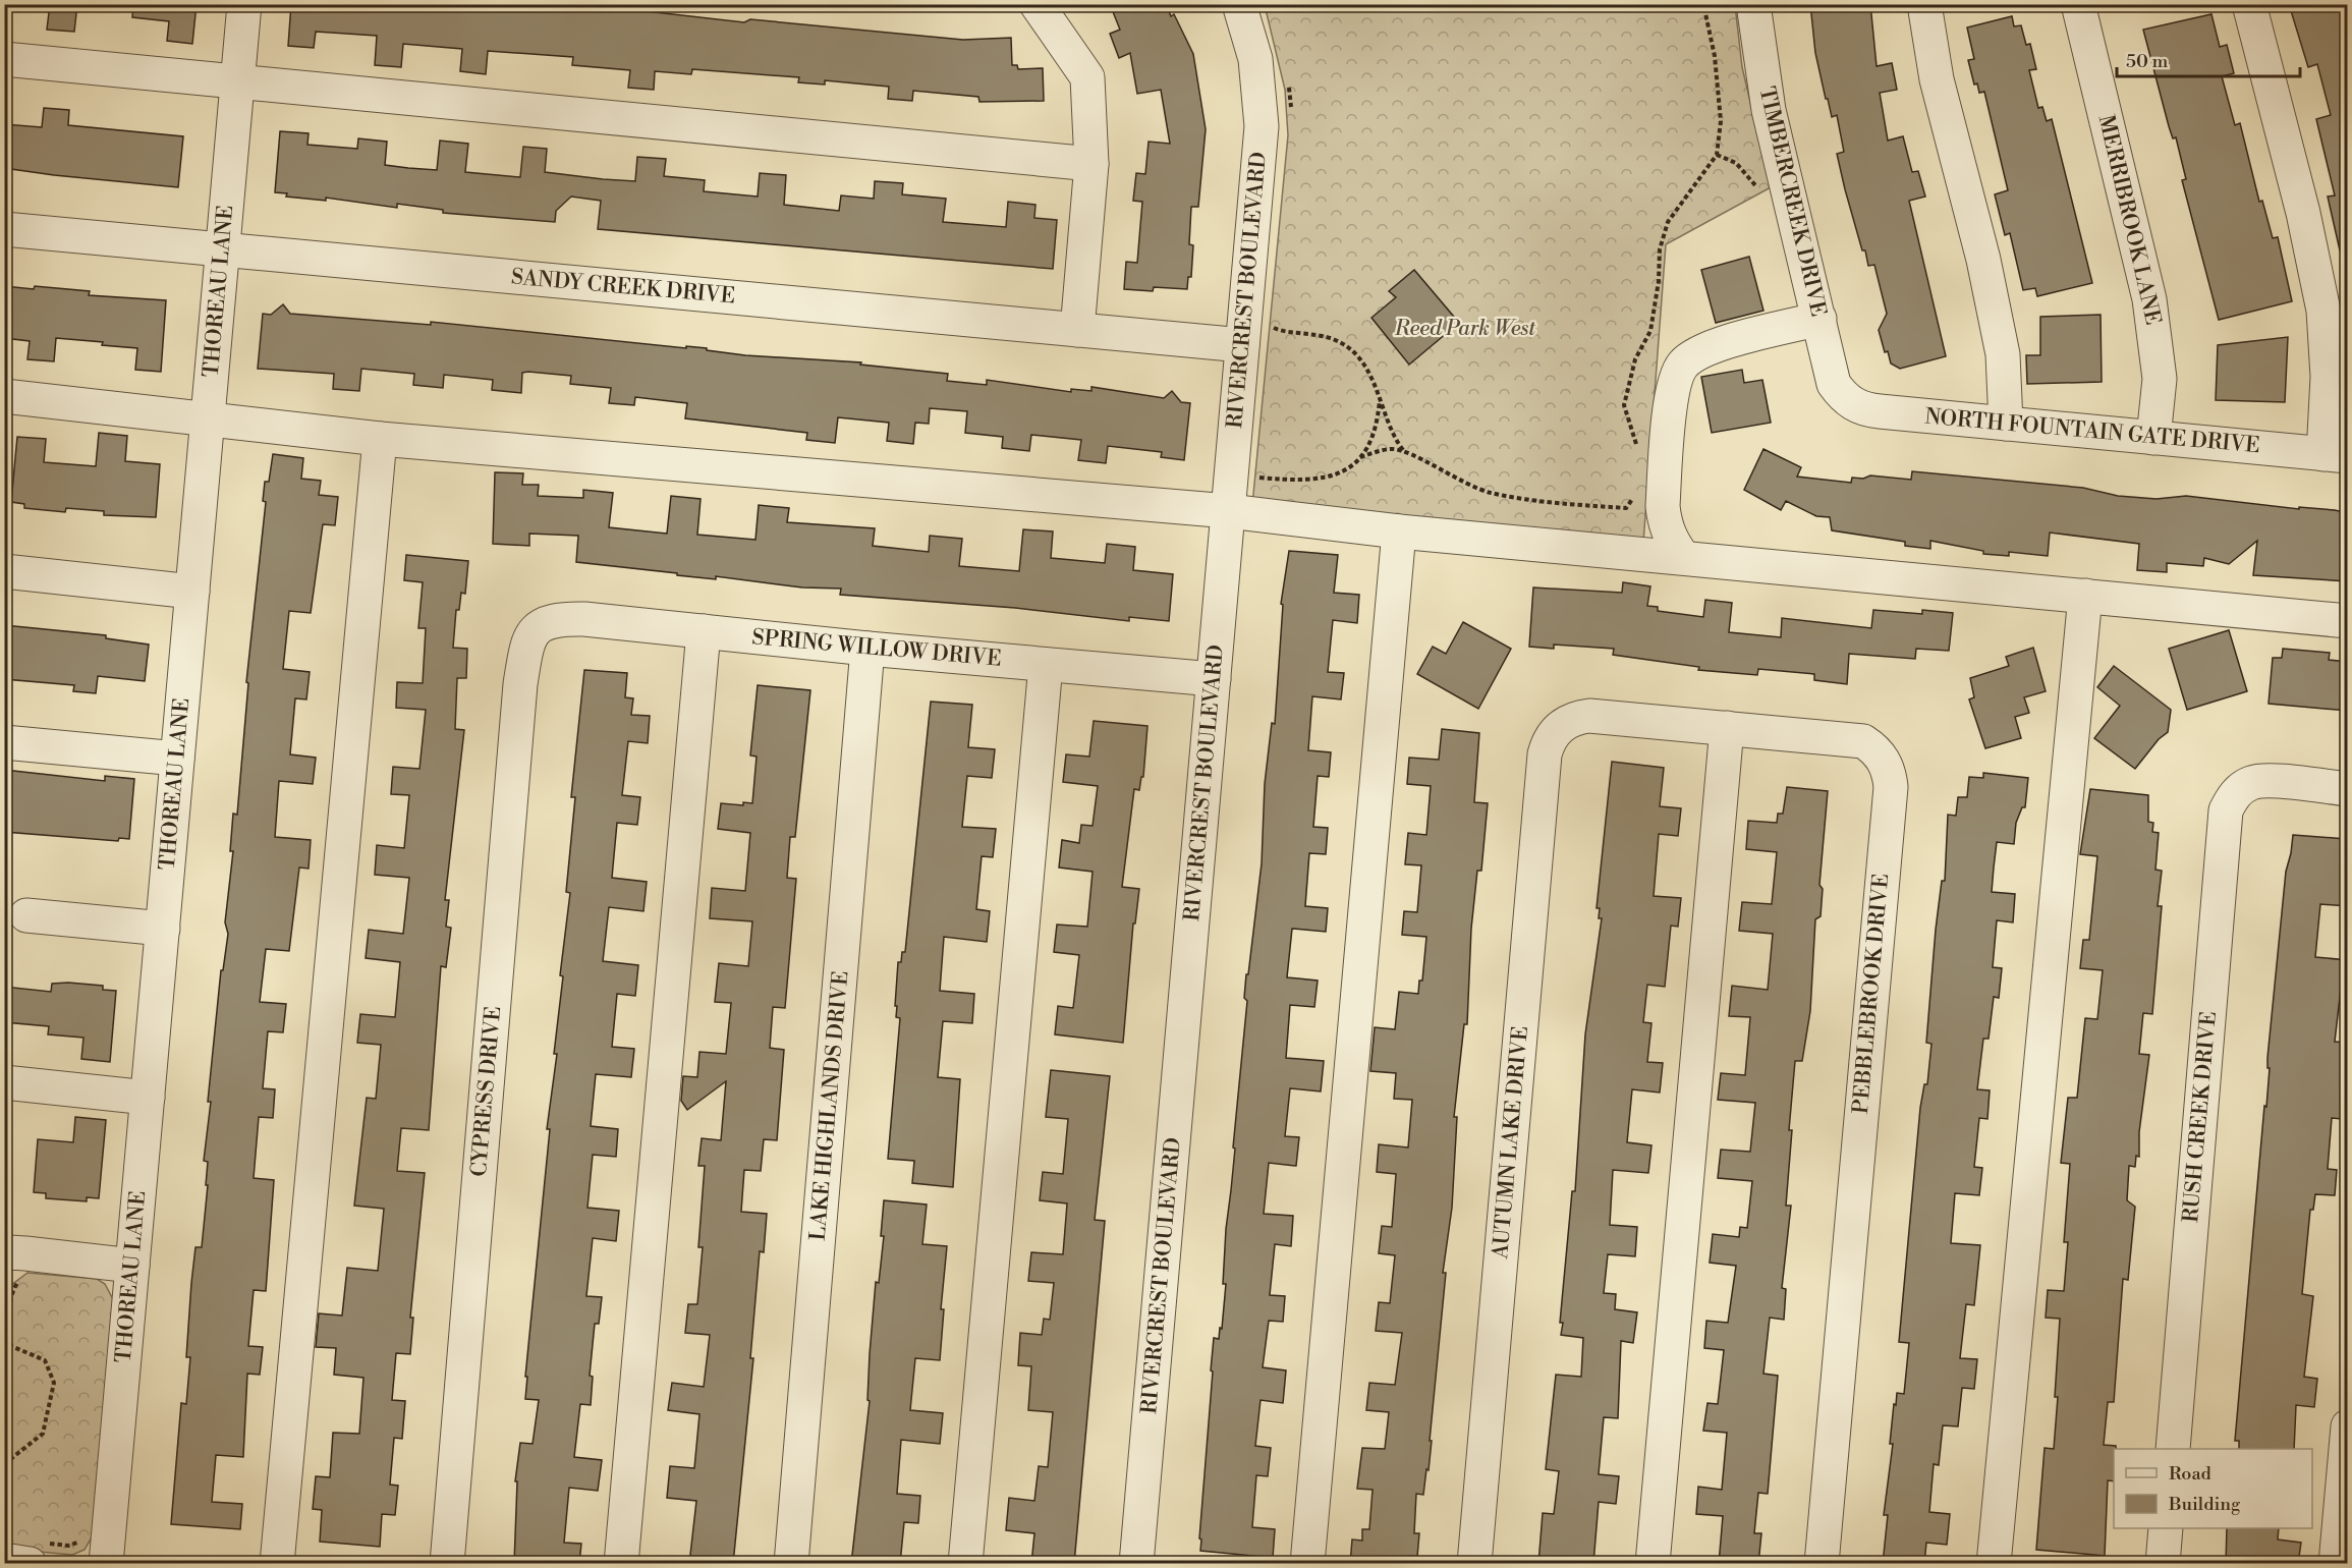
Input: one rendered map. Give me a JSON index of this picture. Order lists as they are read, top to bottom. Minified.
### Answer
{"streets":{"street":["TIMBERCREEK DRIVE","MERRIBROOK LANE","SANDY CREEK DRIVE","RIVERCREST BOULEVARD","THOREAU LANE","NORTH FOUNTAIN GATE DRIVE","SPRING WILLOW DRIVE","PEBBLEBROOK DRIVE","CYPRESS DRIVE","LAKE HIGHLANDS DRIVE","RUSH CREEK DRIVE","AUTUMN LAKE DRIVE"]},"crossings":[["TIMBERCREEK DRIVE","NORTH FOUNTAIN GATE DRIVE"],["MERRIBROOK LANE","NORTH FOUNTAIN GATE DRIVE"],["SANDY CREEK DRIVE","RIVERCREST BOULEVARD"],["SANDY CREEK DRIVE","THOREAU LANE"],["RIVERCREST BOULEVARD","SPRING WILLOW DRIVE"],["SPRING WILLOW DRIVE","CYPRESS DRIVE"],["SPRING WILLOW DRIVE","LAKE HIGHLANDS DRIVE"],["PEBBLEBROOK DRIVE","AUTUMN LAKE DRIVE"]],"parks":["Reed Park West"],"legend":["Road","Building"],"scale_bar":"50 m"}
